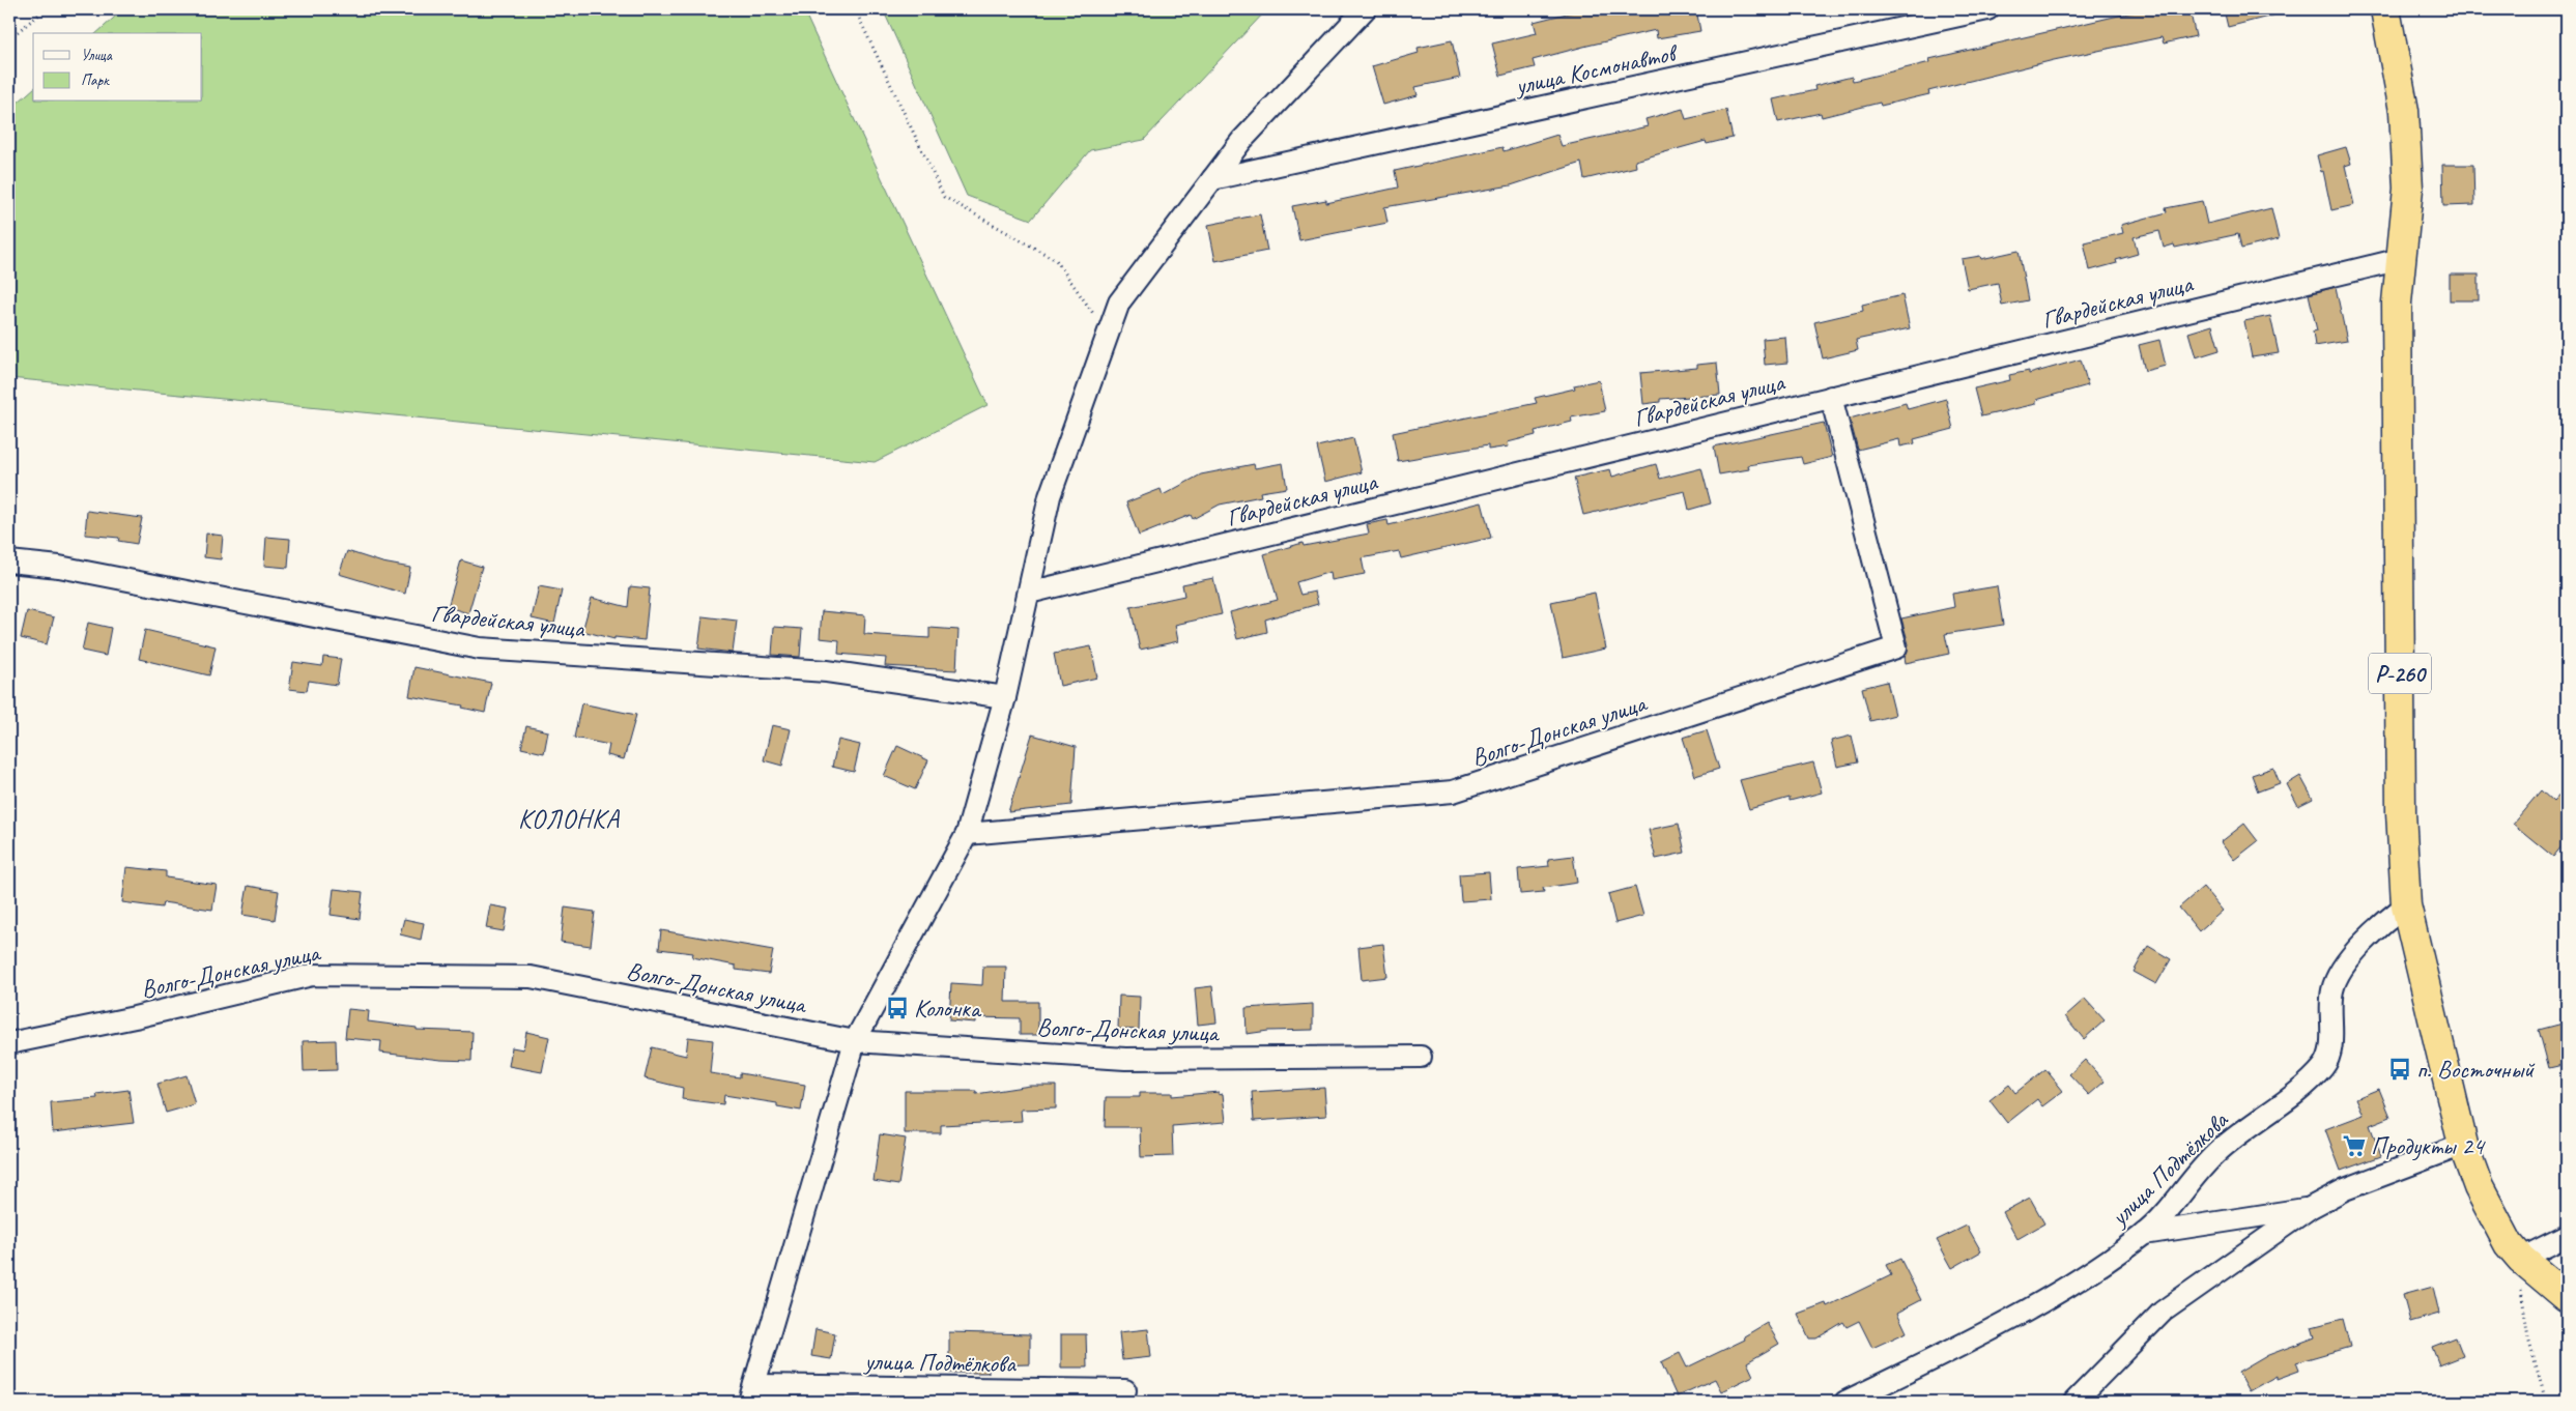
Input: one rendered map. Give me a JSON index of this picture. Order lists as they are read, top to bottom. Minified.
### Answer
{"streets":{"highway":["Р-260"],"street":["улица Космонавтов","Гвардейская улица","Волго-Донская улица","улица Подтёлкова"]},"crossings":[["Гвардейская улица","Р-260"],["Гвардейская улица","Волго-Донская улица"],["Р-260","улица Подтёлкова"]],"districts":["КОЛОНКА"],"places":{"bus stop":["Колонка","п. Восточный"],"supermarket":["Продукты 24"]},"legend":["Улица","Парк"]}
